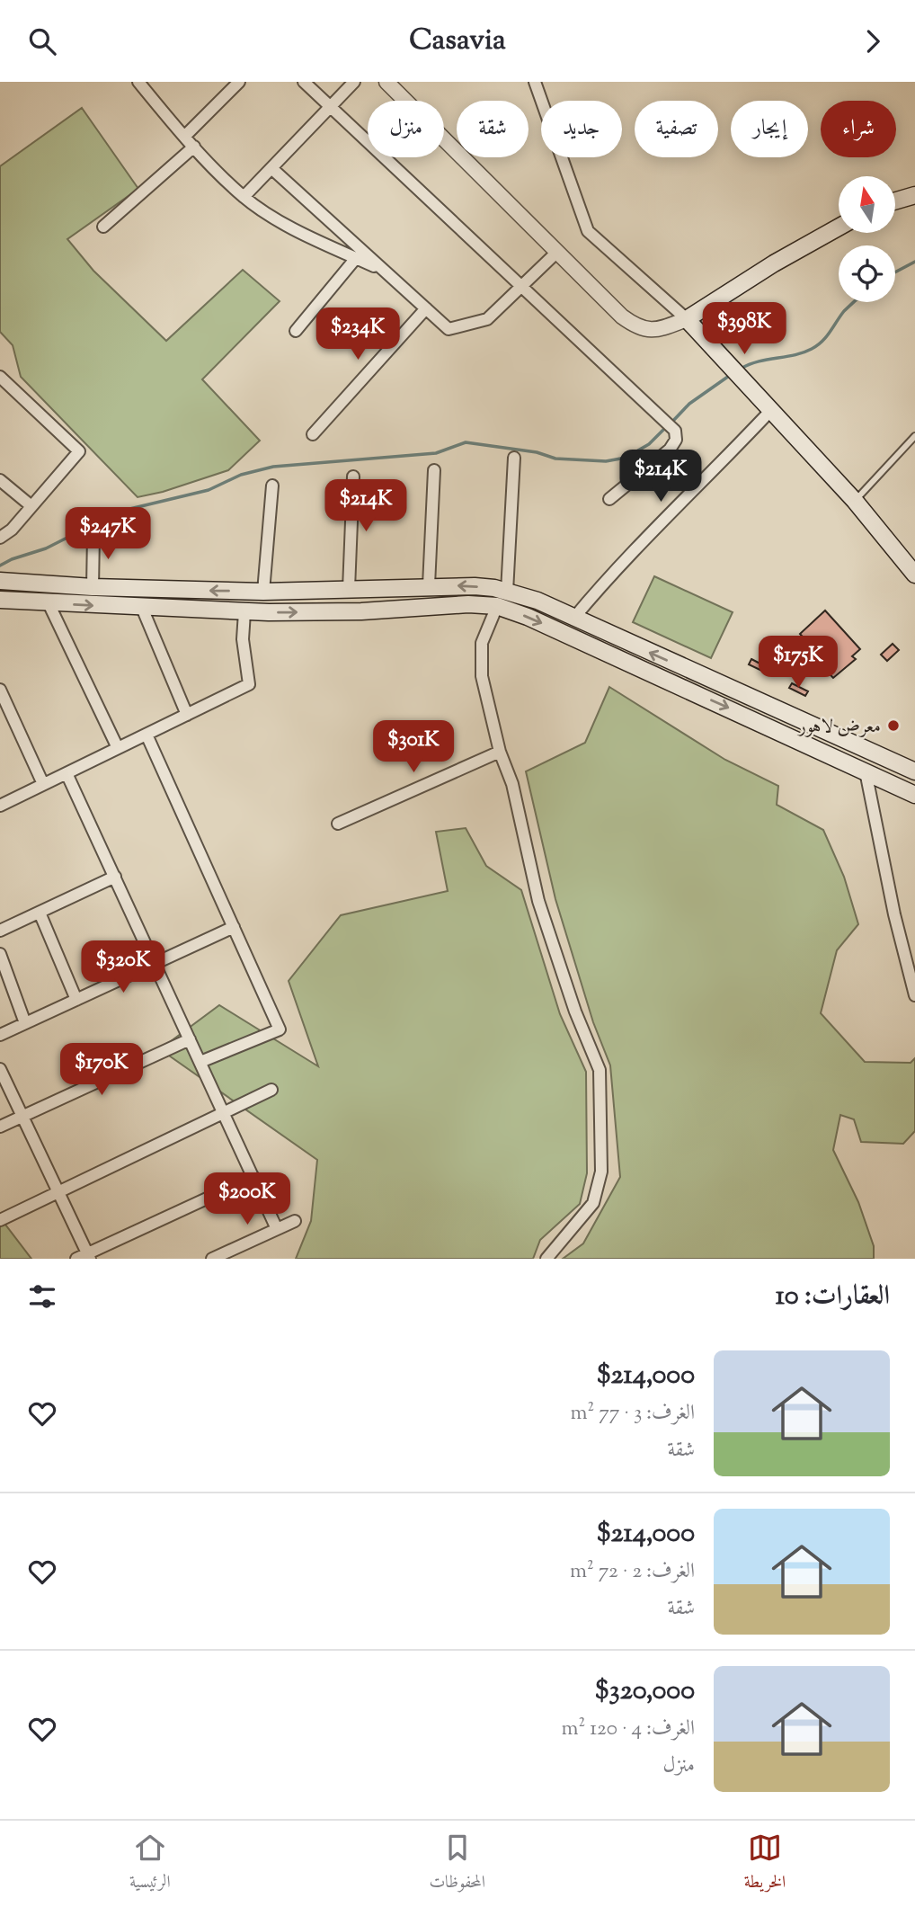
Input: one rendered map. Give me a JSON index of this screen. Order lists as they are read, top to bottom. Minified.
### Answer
{"places":["معرض لاهور"],"north":"top","page":{"header":"Casavia","chip":["شراء","إيجار","تصفية","جديد","شقة","منزل"],"price":["$398K","$234K","$214K","$214K","$247K","$175K","$301K","$320K","$170K","$200K"],"heading":"العقارات: 10","list":[{"name":"$214,000","note":"الغرف: 3 · 77 m² · شقة"},{"name":"$214,000","note":"الغرف: 2 · 72 m² · شقة"},{"name":"$320,000","note":"الغرف: 4 · 120 m² · منزل"}],"tabs":["الخريطة","المحفوظات","الرئيسية"]}}
